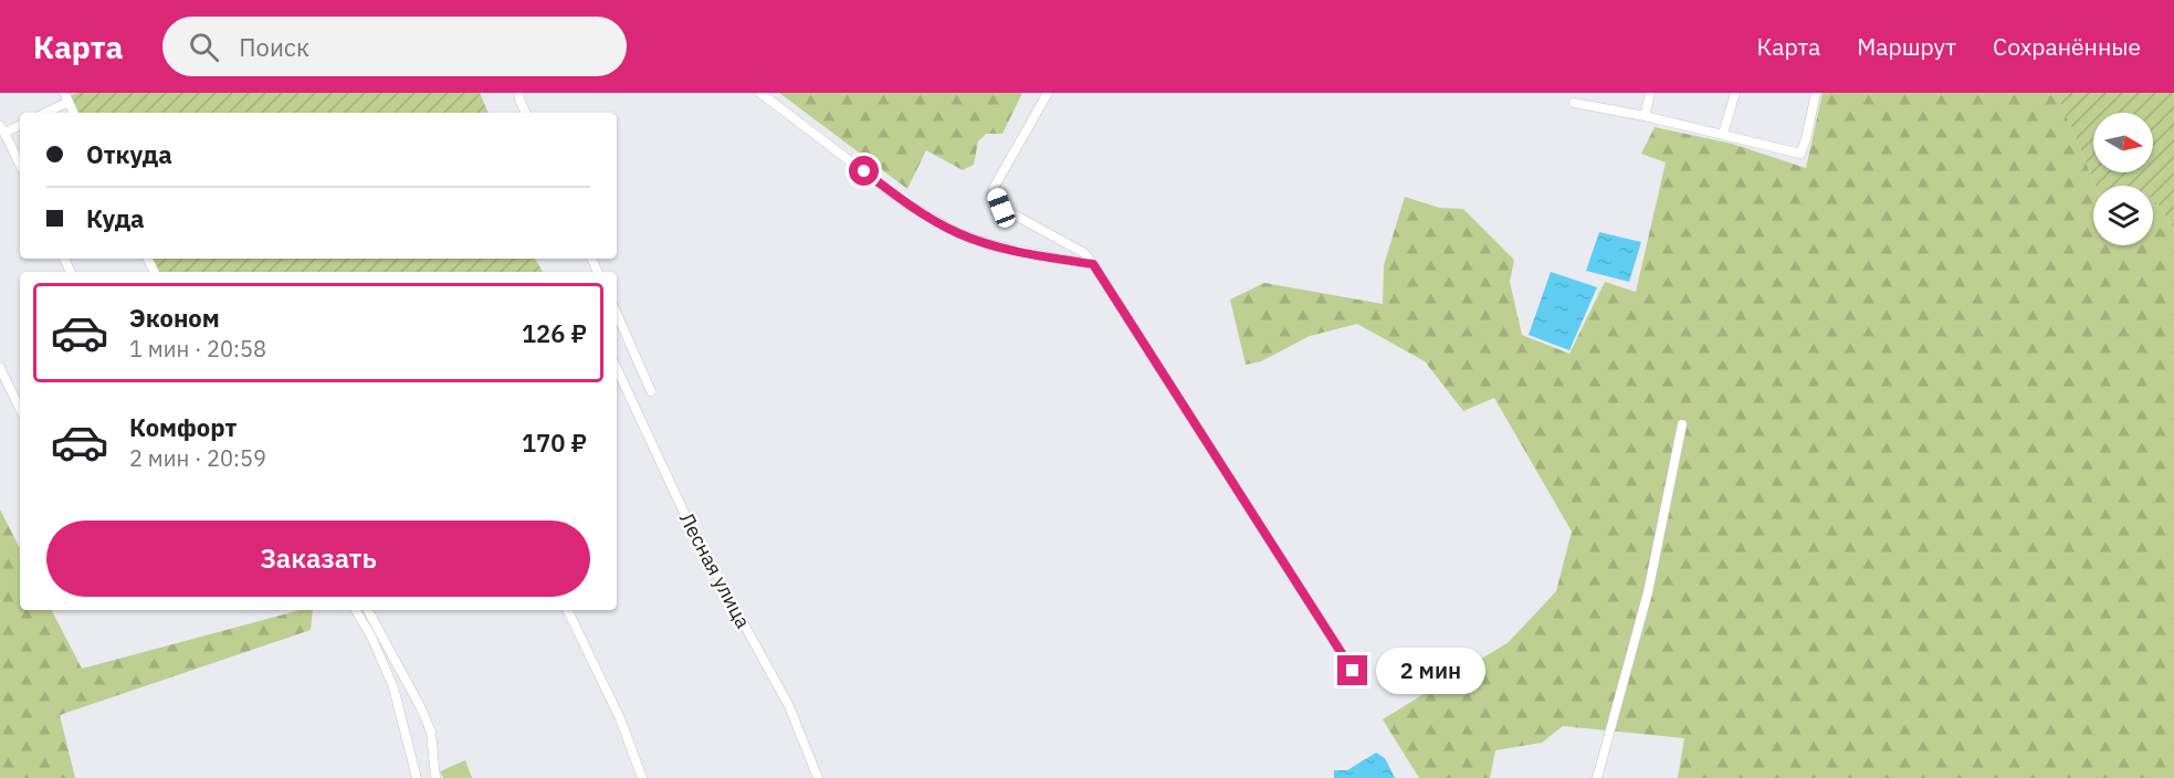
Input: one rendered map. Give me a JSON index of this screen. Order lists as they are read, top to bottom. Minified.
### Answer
{"streets":{"street":["Лесная улица"]},"north":"right","page":{"header":"Карта","search":"Поиск","nav":["Карта","Маршрут","Сохранённые"],"banner":["Откуда","Куда"],"list":[{"name":"Эконом","note":"1 мин · 20:58","value":"126 ₽"},{"name":"Комфорт","note":"2 мин · 20:59","value":"170 ₽"}],"buttons":"Заказать","bubble":"2 мин"}}
